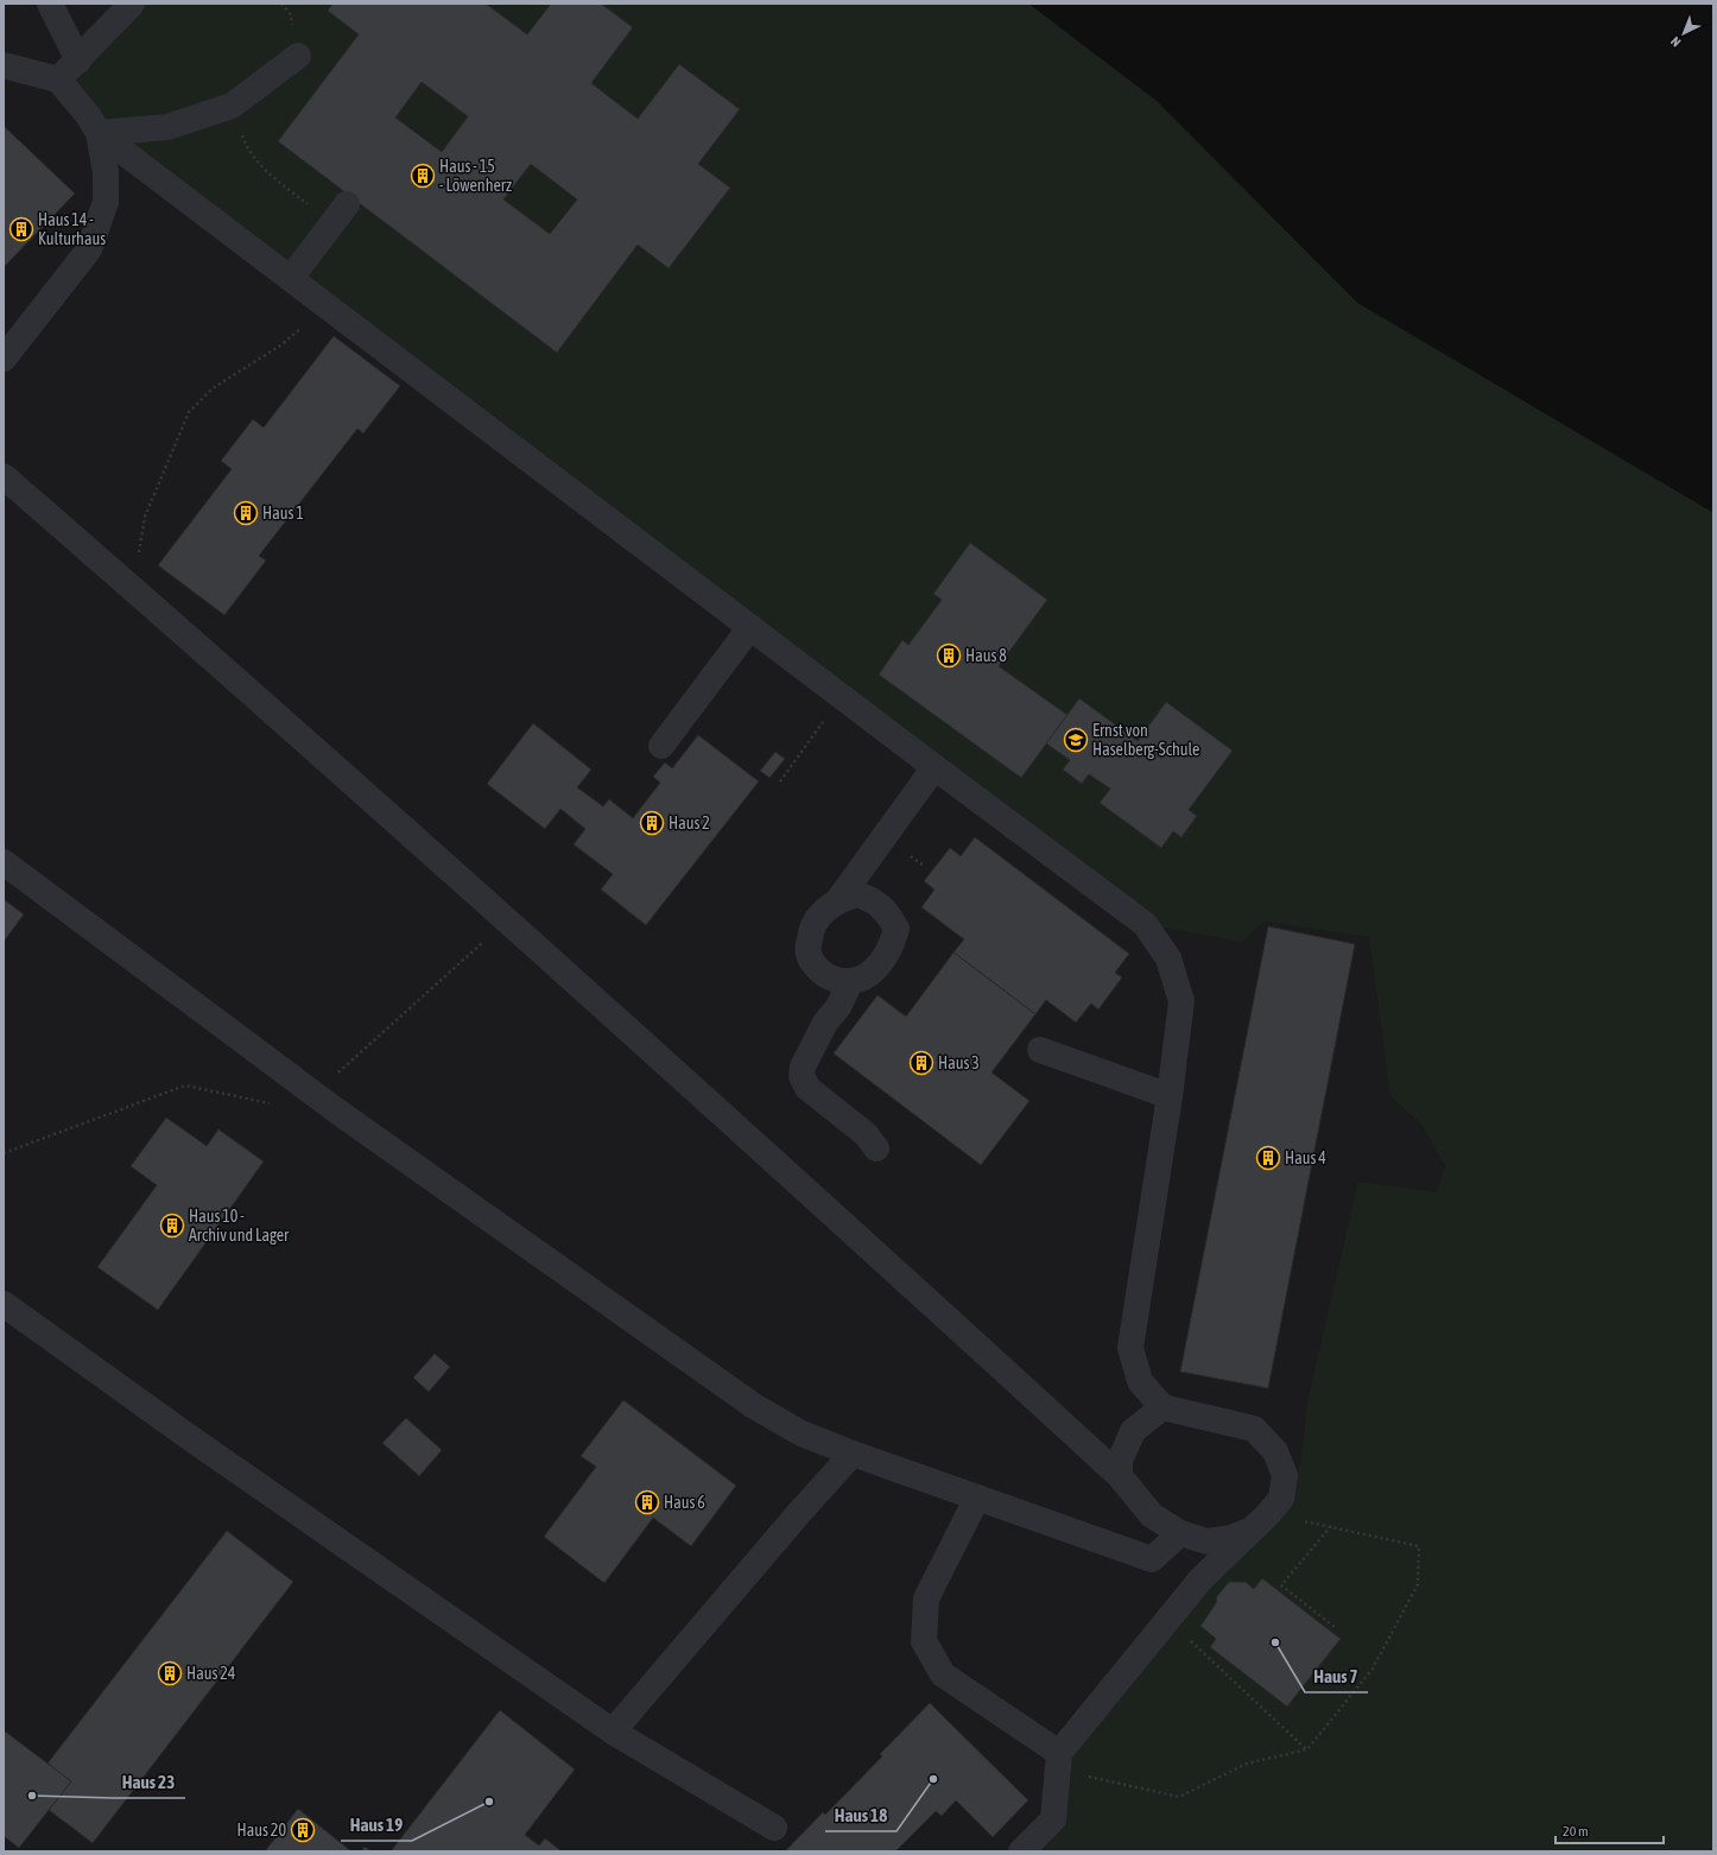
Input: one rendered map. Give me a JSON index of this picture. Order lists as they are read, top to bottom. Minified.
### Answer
{"places":{"building":["Haus - 15 - Löwenherz","Haus 14 - Kulturhaus","Haus 1","Haus 8","Haus 2","Haus 3","Haus 4","Haus 10 - Archiv und Lager","Haus 6","Haus 24","Haus 20"],"school or university":["Ernst von Haselberg-Schule"],"other":["Haus 7","Haus 18","Haus 23","Haus 19"]},"scale_bar":"20 m","north":"bottom left"}
